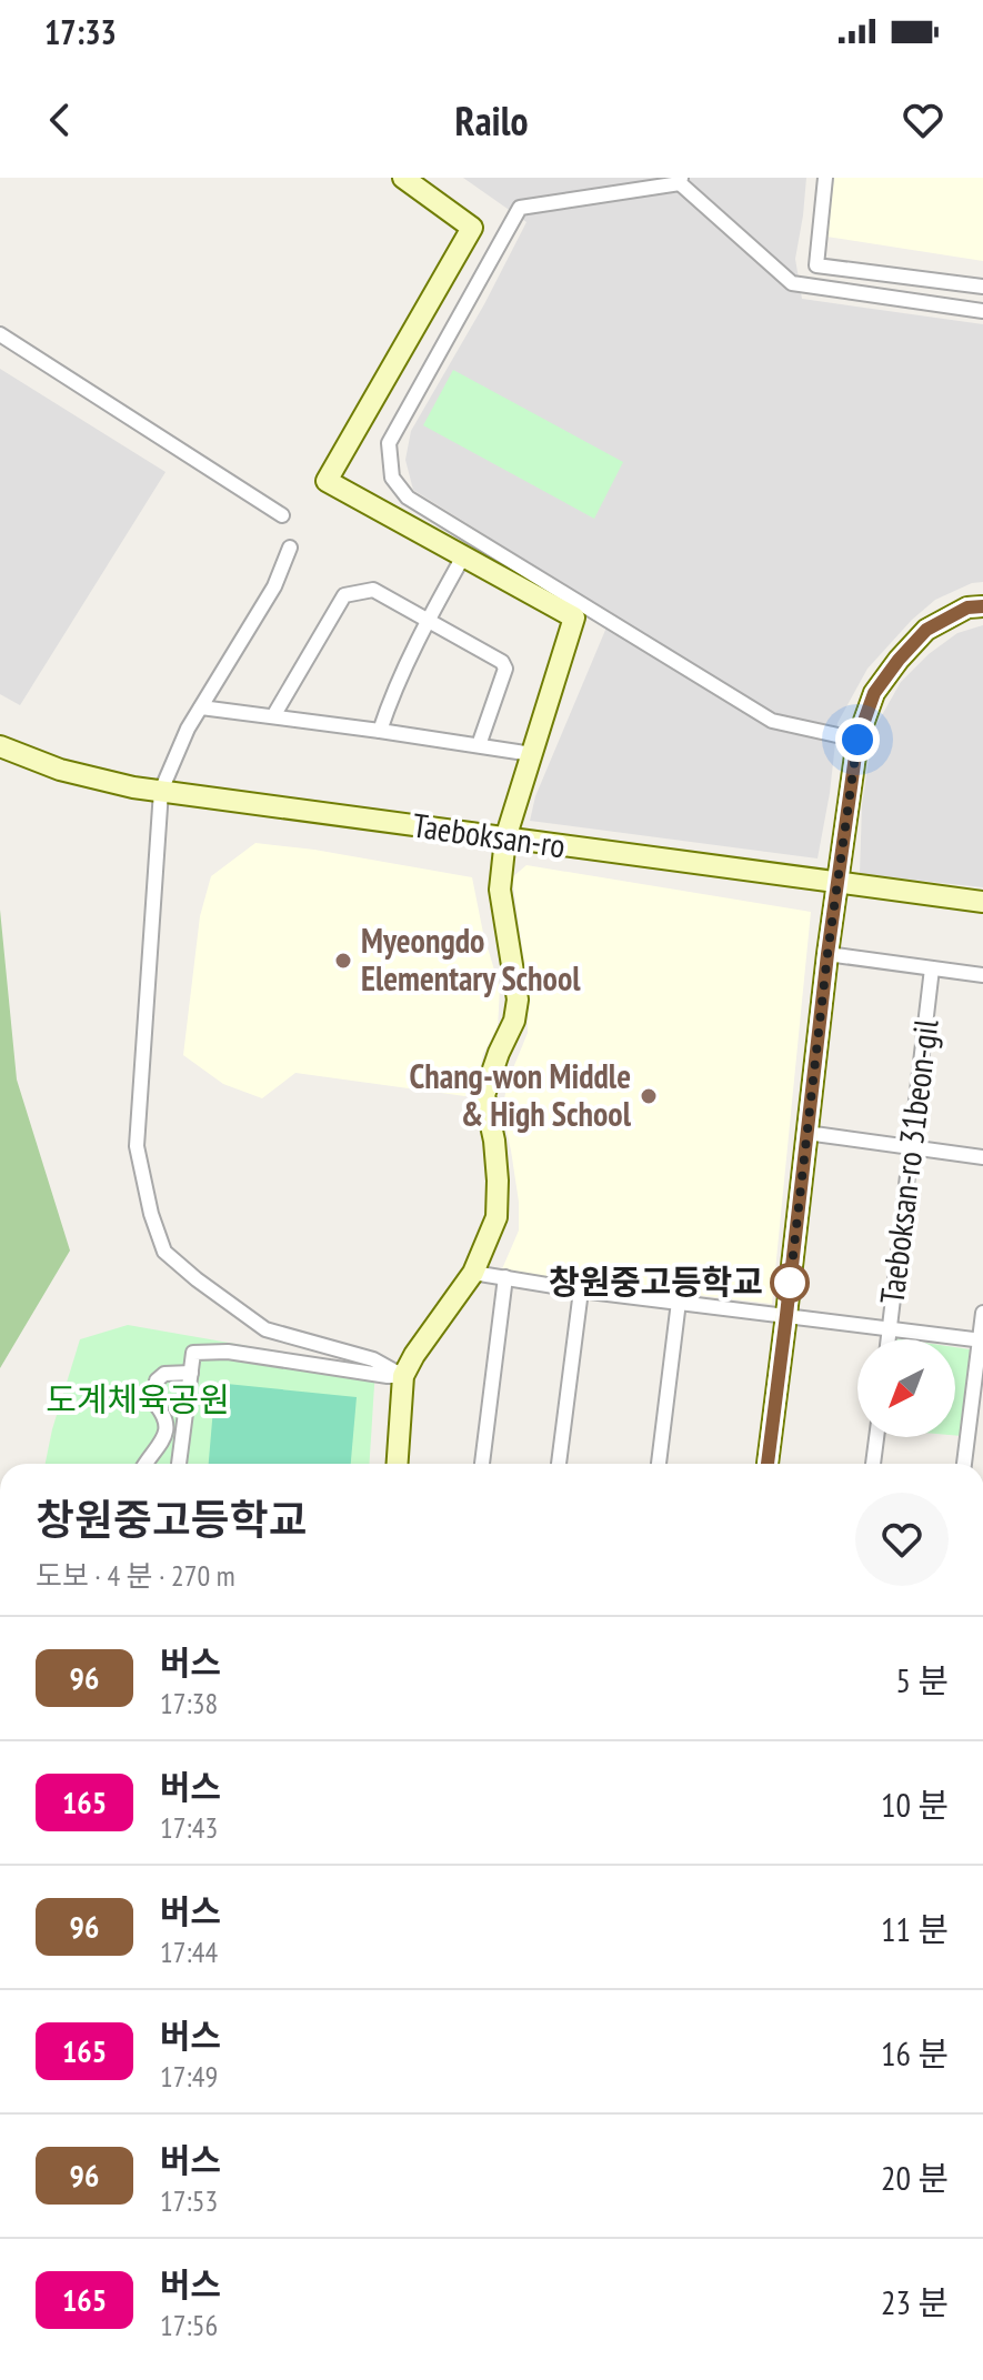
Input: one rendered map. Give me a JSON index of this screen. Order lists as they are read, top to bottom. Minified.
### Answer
{"streets":{"street":["Taeboksan-ro","Taeboksan-ro 31beon-gil"]},"parks":["도계체육공원"],"places":["Myeongdo Elementary School","Chang-won Middle & High School","창원중고등학교"],"lines":["bus line 96"],"north":"bottom left","page":{"status":"17:33","header":"Railo","heading":["창원중고등학교","도보 · 4 분 · 270 m"],"list":[{"mark":"96","name":"버스","note":"17:38","value":"5 분"},{"mark":"165","name":"버스","note":"17:43","value":"10 분"},{"mark":"96","name":"버스","note":"17:44","value":"11 분"},{"mark":"165","name":"버스","note":"17:49","value":"16 분"},{"mark":"96","name":"버스","note":"17:53","value":"20 분"},{"mark":"165","name":"버스","note":"17:56","value":"23 분"}]}}
